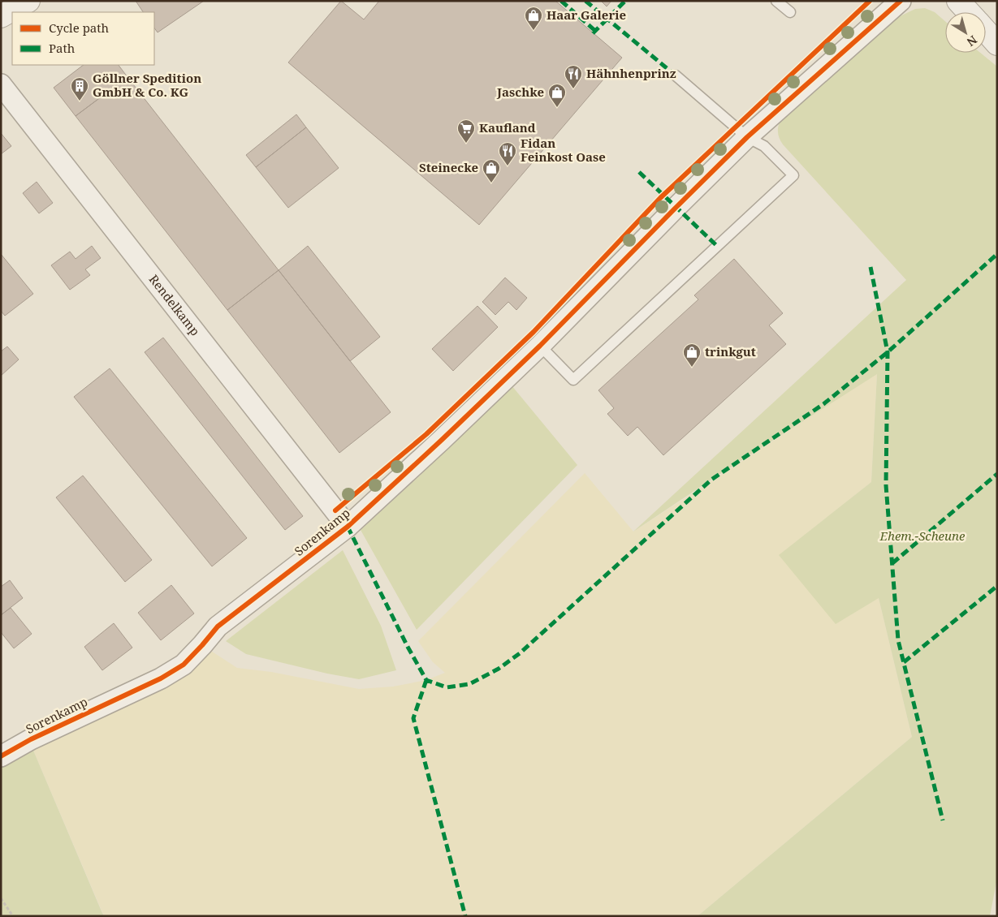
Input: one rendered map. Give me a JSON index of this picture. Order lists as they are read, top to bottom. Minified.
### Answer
{"streets":{"street":["Rendelkamp","Sorenkamp"]},"crossings":[["Rendelkamp","Sorenkamp"]],"parks":["Ehem.-Scheune"],"places":{"shop":["Haar Galerie","Jaschke","Steinecke","trinkgut"],"restaurant":["Hähnhenprinz","Fidan Feinkost Oase"],"building":["Göllner Spedition GmbH & Co. KG"],"supermarket":["Kaufland"]},"legend":["Cycle path","Path"],"north":"bottom right"}
